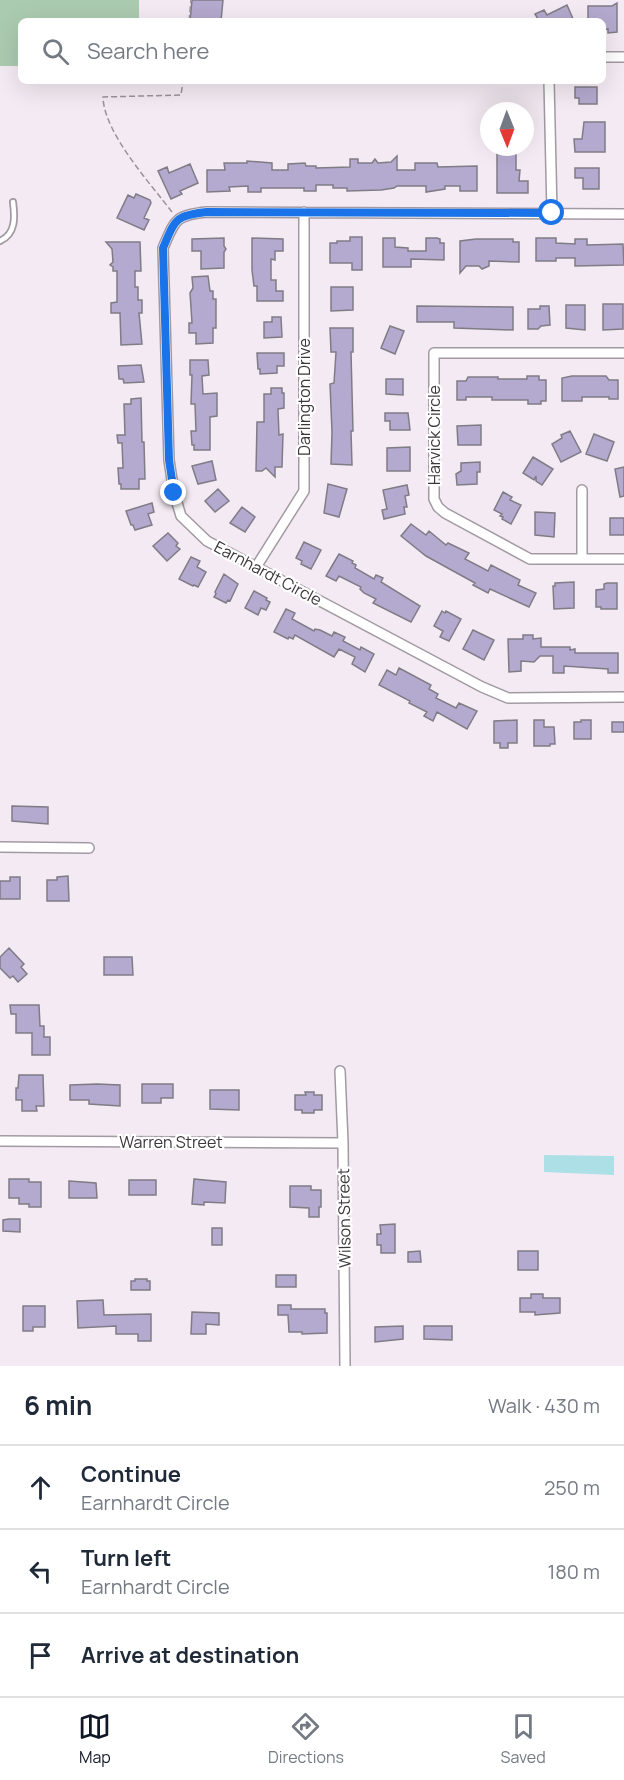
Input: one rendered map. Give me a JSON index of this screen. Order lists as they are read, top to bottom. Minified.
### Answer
{"streets":{"street":["Darlington Drive","Harvick Circle","Earnhardt Circle","Warren Street","Wilson Street"]},"crossings":[["Darlington Drive","Earnhardt Circle"],["Warren Street","Wilson Street"]],"north":"bottom","page":{"search":"Search here","heading":["6 min","Walk · 430 m"],"list":[["Continue","Earnhardt Circle","250 m"],["Turn left","Earnhardt Circle","180 m"],"Arrive at destination"],"nav":["Map","Directions","Saved"]}}
